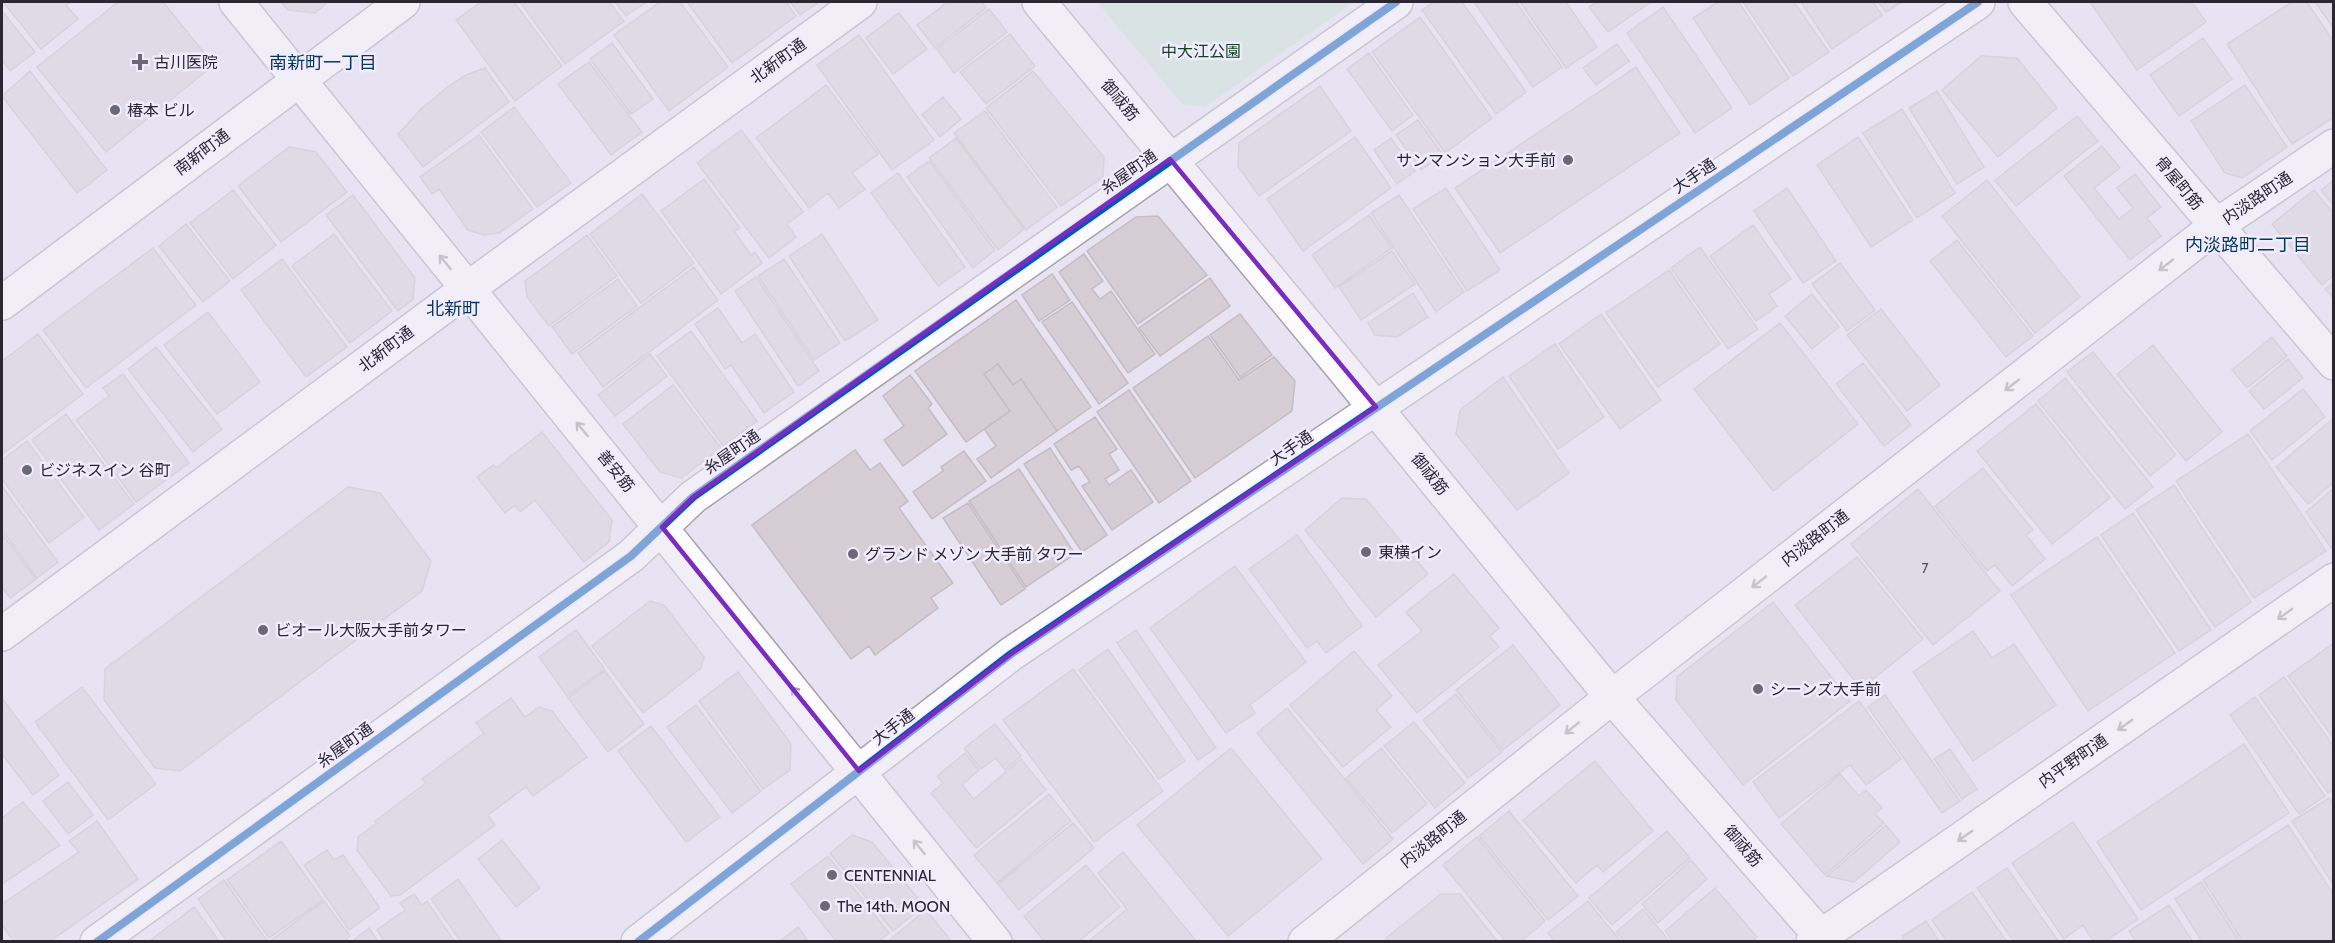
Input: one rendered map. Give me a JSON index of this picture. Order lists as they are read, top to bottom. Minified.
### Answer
{"streets":{"street":["北新町通","御祓筋","南新町通","糸屋町通","大手通","骨屋町筋","内淡路町通","善安筋","内平野町通"]},"crossings":[["北新町通","善安筋"],["御祓筋","糸屋町通"],["御祓筋","大手通"],["御祓筋","内淡路町通"],["御祓筋","内平野町通"],["南新町通","善安筋"],["糸屋町通","善安筋"],["大手通","善安筋"],["骨屋町筋","内淡路町通"]],"one_way":["内淡路町通","善安筋","内平野町通"],"districts":["南新町一丁目","内淡路町二丁目","北新町"],"parks":["中大江公園"],"places":{"health":["古川医院"],"other":["椿本 ビル","サンマンション大手前","ビジネスイン 谷町","東横イン","グランド メゾン 大手前 タワー","ビオール大阪大手前タワー","シーンズ大手前","CENTENNIAL","The 14th. MOON"]},"house_numbers":["7"]}
